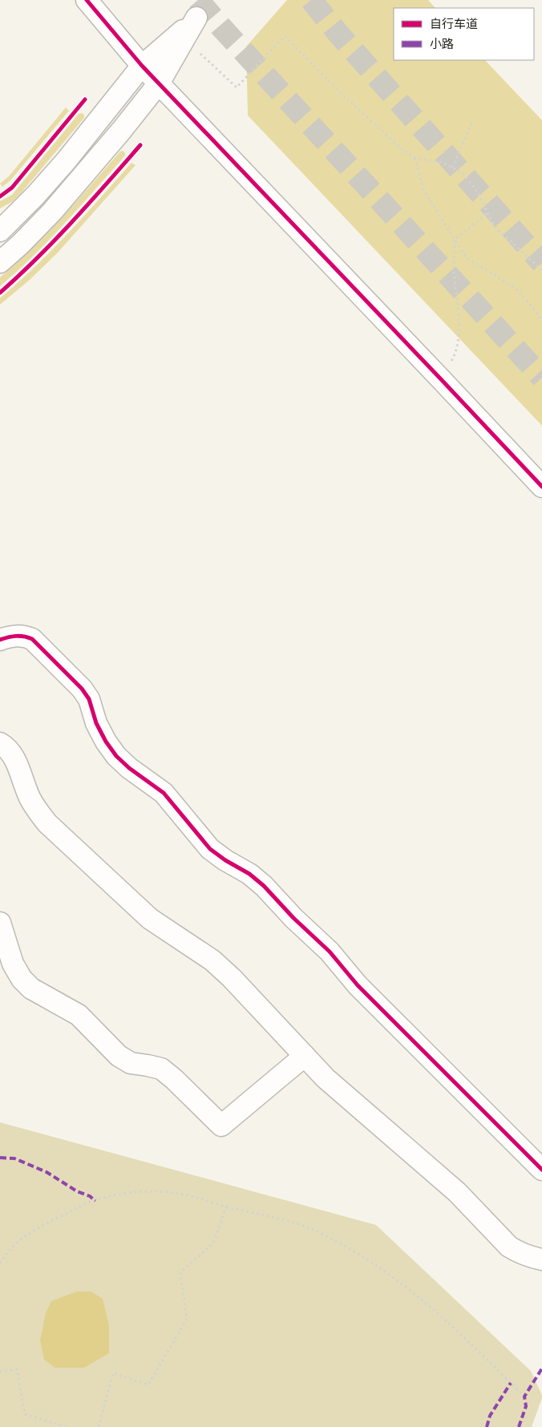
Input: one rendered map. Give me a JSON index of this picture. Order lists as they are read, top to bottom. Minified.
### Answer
{"legend":["自行车道","小路"]}
